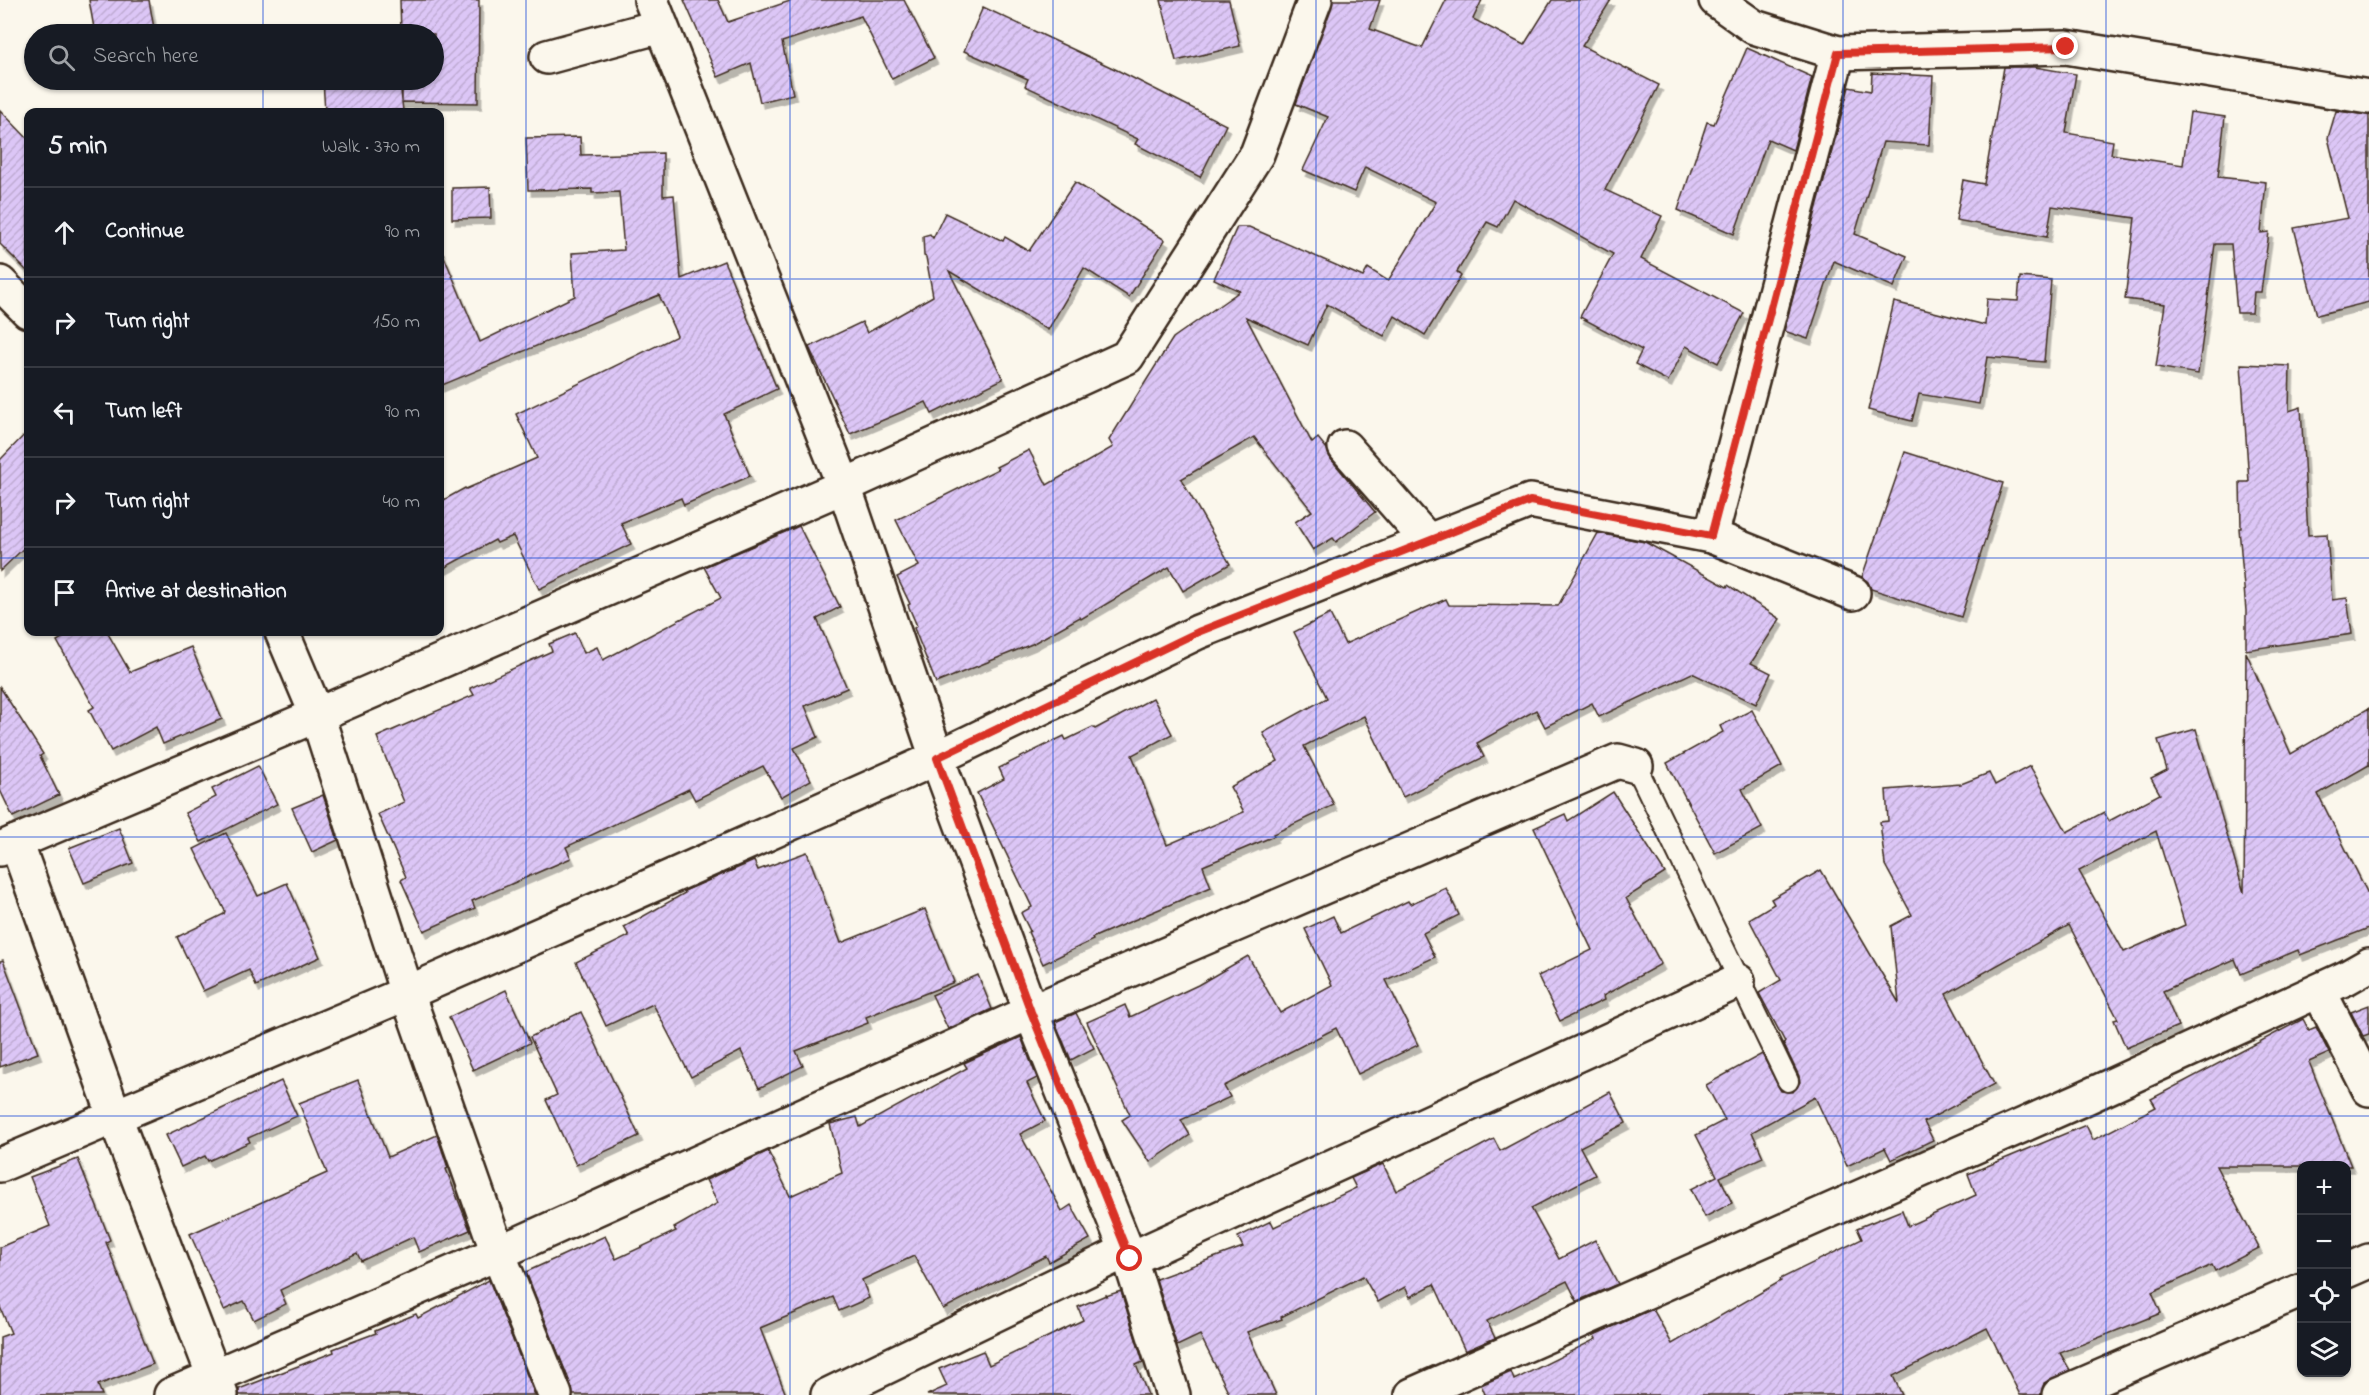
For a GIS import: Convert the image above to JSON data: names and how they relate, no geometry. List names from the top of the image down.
{
  "page": {
    "search": "Search here",
    "heading": ["5 min", "Walk · 370 m"],
    "list": [
      ["Continue", "90 m"],
      ["Turn right", "150 m"],
      ["Turn left", "90 m"],
      ["Turn right", "40 m"],
      "Arrive at destination"
    ],
    "map_buttons": ["+", "−"]
  }
}
